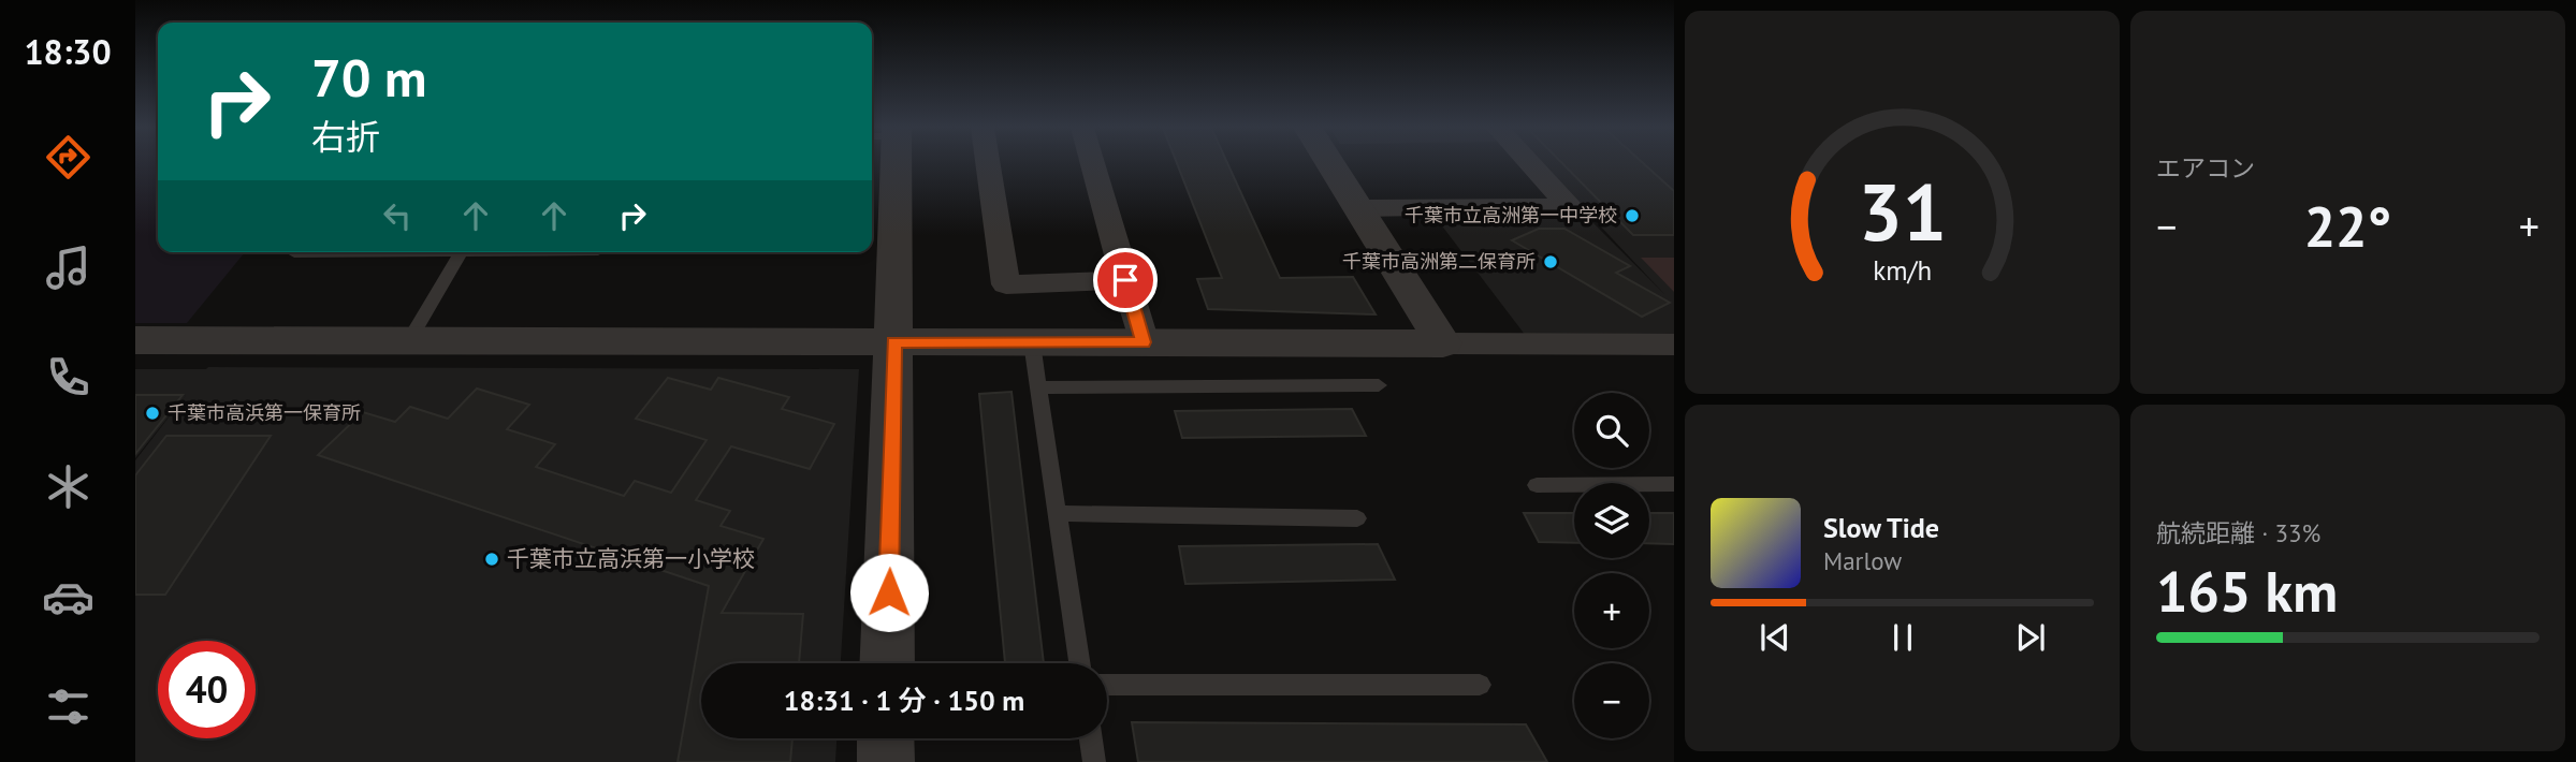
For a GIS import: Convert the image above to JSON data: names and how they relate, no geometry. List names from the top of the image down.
{
  "places": [
    "千葉市立高洲第一中学校",
    "千葉市高洲第二保育所",
    "千葉市高浜第一保育所",
    "千葉市立高浜第一小学校"
  ],
  "page": {
    "tabs": "18:30",
    "tile": [
      "エアコン",
      ["航続距離 · 33%", "165 km"]
    ],
    "turn": ["70 m", "右折"],
    "heat": ["−", "22°", "+"],
    "map_buttons": ["+", "−"],
    "song": ["Slow Tide", "Marlow"],
    "limit": "40",
    "trip": "18:31 · 1 分 · 150 m",
    "gauge": ["31", "km/h"]
  }
}
